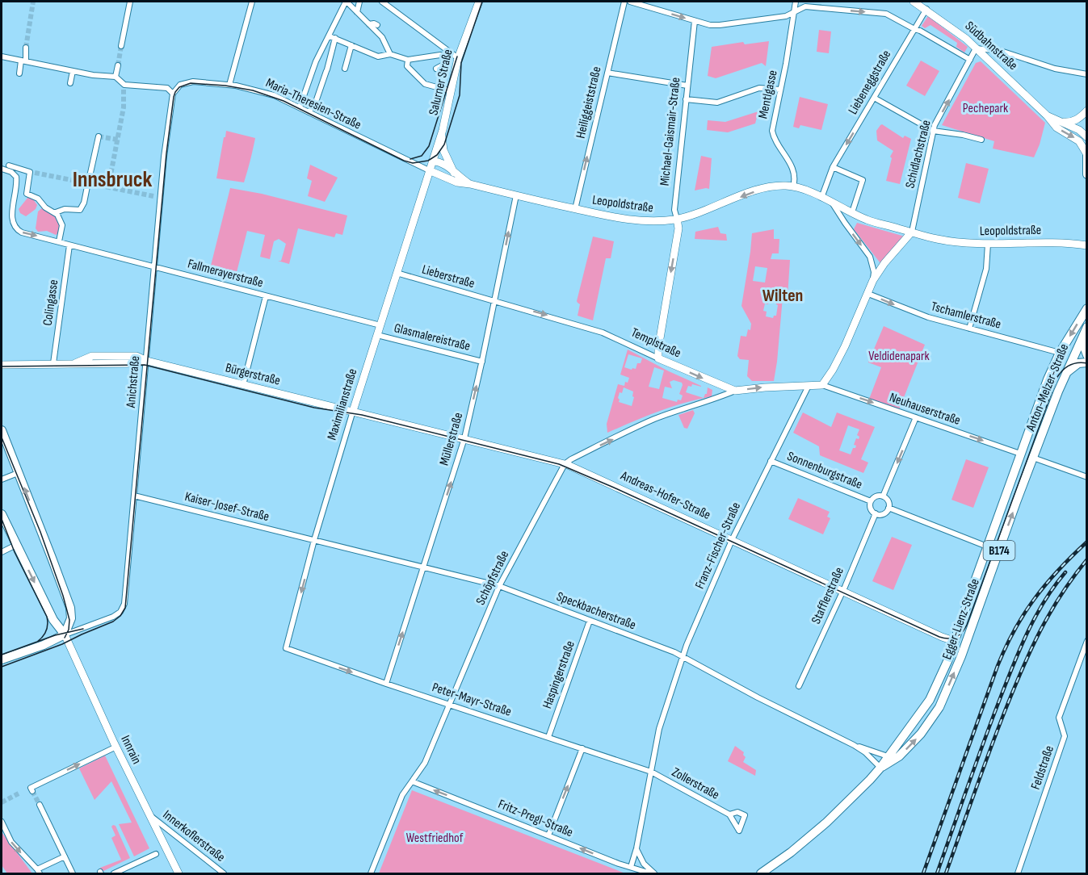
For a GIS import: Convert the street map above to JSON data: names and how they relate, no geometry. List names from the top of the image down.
{
  "streets": {
    "main road": [
      "Anton-Melzer-Straße",
      "B174",
      "Egger-Lienz-Straße",
      "Innrain"
    ],
    "street": [
      "Südbahnstraße",
      "Salurner Straße",
      "Liebeneggstraße",
      "Mentlgasse",
      "Heiliggeiststraße",
      "Maria-Theresien-Straße",
      "Michael-Gaismair-Straße",
      "Schidlachstraße",
      "Leopoldstraße",
      "Fallmerayerstraße",
      "Lieberstraße",
      "Colingasse",
      "Tschamlerstraße",
      "Glasmalereistraße",
      "Templstraße",
      "Bürgerstraße",
      "Anichstraße",
      "Maximilianstraße",
      "Neuhauserstraße",
      "Müllerstraße",
      "Sonnenburgstraße",
      "Andreas-Hofer-Straße",
      "Kaiser-Josef-Straße",
      "Franz-Fischer-Straße",
      "Schöpfstraße",
      "Stafflerstraße",
      "Speckbacherstraße",
      "Haspingerstraße",
      "Peter-Mayr-Straße",
      "Feldstraße",
      "Zollerstraße",
      "Fritz-Pregl-Straße",
      "Innerkoflerstraße"
    ]
  },
  "crossings": [
    ["Südbahnstraße", "Liebeneggstraße"],
    ["Südbahnstraße", "Schidlachstraße"],
    ["Salurner Straße", "Maria-Theresien-Straße"],
    ["Salurner Straße", "Leopoldstraße"],
    ["Salurner Straße", "Maximilianstraße"],
    ["Liebeneggstraße", "Leopoldstraße"],
    ["Mentlgasse", "Leopoldstraße"],
    ["Heiliggeiststraße", "Leopoldstraße"],
    ["Maria-Theresien-Straße", "Leopoldstraße"],
    ["Maria-Theresien-Straße", "Anichstraße"],
    ["Maria-Theresien-Straße", "Maximilianstraße"],
    ["Michael-Gaismair-Straße", "Leopoldstraße"],
    ["Michael-Gaismair-Straße", "Templstraße"],
    ["Schidlachstraße", "Leopoldstraße"],
    ["Leopoldstraße", "Maximilianstraße"],
    ["Leopoldstraße", "Müllerstraße"],
    ["Fallmerayerstraße", "Colingasse"],
    ["Fallmerayerstraße", "Anichstraße"],
    ["Fallmerayerstraße", "Maximilianstraße"],
    ["Lieberstraße", "Templstraße"],
    ["Lieberstraße", "Maximilianstraße"],
    ["Lieberstraße", "Müllerstraße"],
    ["Colingasse", "Bürgerstraße"],
    ["Tschamlerstraße", "Anton-Melzer-Straße"],
    ["Glasmalereistraße", "Maximilianstraße"],
    ["Glasmalereistraße", "Müllerstraße"],
    ["Templstraße", "Müllerstraße"],
    ["Templstraße", "Franz-Fischer-Straße"],
    ["Bürgerstraße", "Anichstraße"],
    ["Bürgerstraße", "Maximilianstraße"],
    ["Bürgerstraße", "Andreas-Hofer-Straße"],
    ["Anichstraße", "Kaiser-Josef-Straße"],
    ["Anichstraße", "Innrain"],
    ["Anton-Melzer-Straße", "Neuhauserstraße"],
    ["Anton-Melzer-Straße", "Egger-Lienz-Straße"],
    ["Maximilianstraße", "Andreas-Hofer-Straße"],
    ["Maximilianstraße", "Kaiser-Josef-Straße"],
    ["Maximilianstraße", "Speckbacherstraße"],
    ["Maximilianstraße", "Peter-Mayr-Straße"],
    ["Neuhauserstraße", "Egger-Lienz-Straße"],
    ["Müllerstraße", "Andreas-Hofer-Straße"],
    ["Müllerstraße", "Speckbacherstraße"],
    ["Müllerstraße", "Peter-Mayr-Straße"],
    ["Sonnenburgstraße", "Franz-Fischer-Straße"],
    ["Sonnenburgstraße", "Stafflerstraße"],
    ["Andreas-Hofer-Straße", "Franz-Fischer-Straße"],
    ["Andreas-Hofer-Straße", "Schöpfstraße"],
    ["Andreas-Hofer-Straße", "Stafflerstraße"],
    ["Andreas-Hofer-Straße", "Egger-Lienz-Straße"],
    ["Kaiser-Josef-Straße", "Speckbacherstraße"],
    ["Franz-Fischer-Straße", "Speckbacherstraße"],
    ["Franz-Fischer-Straße", "Peter-Mayr-Straße"],
    ["Franz-Fischer-Straße", "Zollerstraße"],
    ["Franz-Fischer-Straße", "Fritz-Pregl-Straße"],
    ["Schöpfstraße", "Speckbacherstraße"],
    ["Schöpfstraße", "Peter-Mayr-Straße"],
    ["Schöpfstraße", "Fritz-Pregl-Straße"],
    ["Speckbacherstraße", "Egger-Lienz-Straße"],
    ["Speckbacherstraße", "Haspingerstraße"],
    ["Haspingerstraße", "Peter-Mayr-Straße"],
    ["Peter-Mayr-Straße", "Zollerstraße"],
    ["Innrain", "Innerkoflerstraße"]
  ],
  "one_way": [
    "Liebeneggstraße",
    "Heiliggeiststraße",
    "Michael-Gaismair-Straße",
    "Schidlachstraße",
    "Tschamlerstraße",
    "Templstraße",
    "Neuhauserstraße",
    "Müllerstraße",
    "Fritz-Pregl-Straße"
  ],
  "districts": ["Innsbruck", "Wilten"],
  "parks": ["Pechepark", "Veldidenapark", "Westfriedhof"]
}
